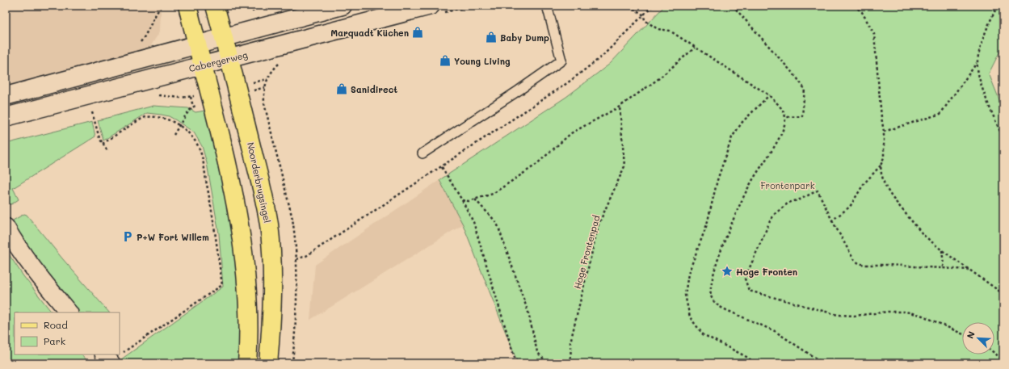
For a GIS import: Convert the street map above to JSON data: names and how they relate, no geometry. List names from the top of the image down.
{
  "streets": {
    "main road": ["Noorderbrugsingel"],
    "street": ["Cabergerweg"],
    "path": ["Hoge Frontenpad"]
  },
  "crossings": [
    ["Cabergerweg", "Noorderbrugsingel"]
  ],
  "parks": ["Frontenpark"],
  "places": {
    "shop": [
      "Marquadt Küchen",
      "Baby Dump",
      "Young Living",
      "Sanidirect"
    ],
    "parking": ["P+W Fort Willem"],
    "place": ["Hoge Fronten"]
  },
  "legend": ["Road", "Park"],
  "north": "top left"
}
